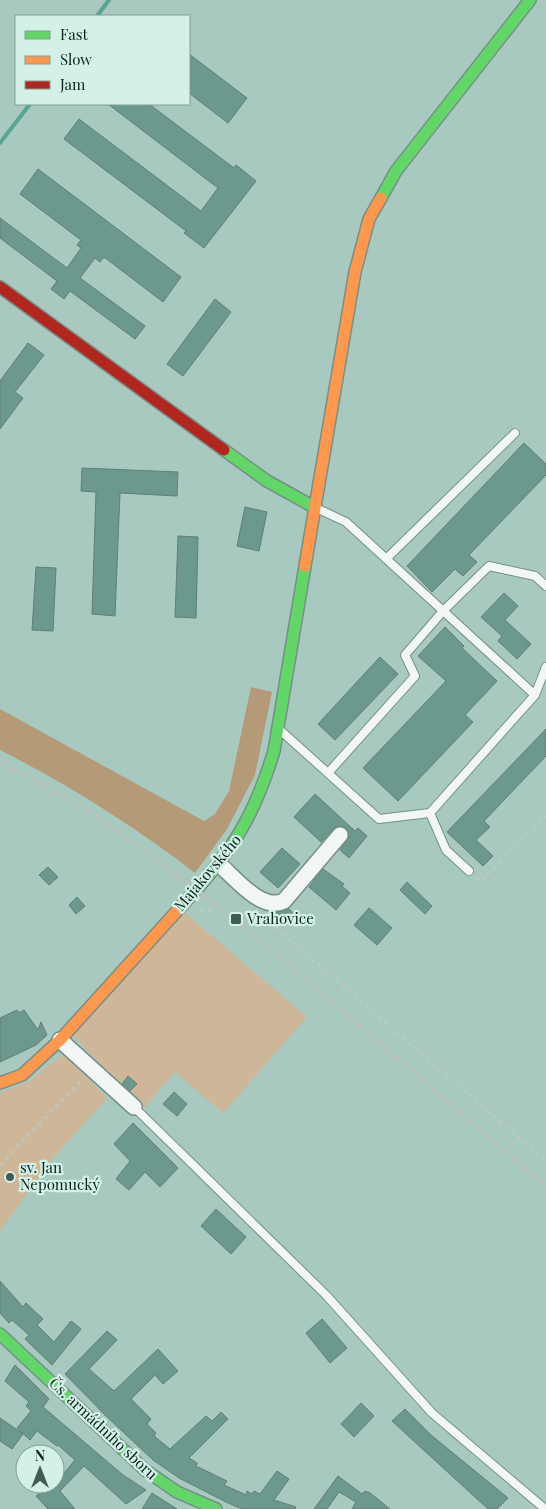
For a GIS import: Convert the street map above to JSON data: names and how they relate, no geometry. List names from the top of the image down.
{
  "streets": {
    "street": ["Majakovského", "Čs. armádního sboru"]
  },
  "places": {
    "transit": ["Vrahovice"],
    "other": ["sv. Jan Nepomucký"]
  },
  "legend": ["Fast", "Slow", "Jam"],
  "north": "top"
}
